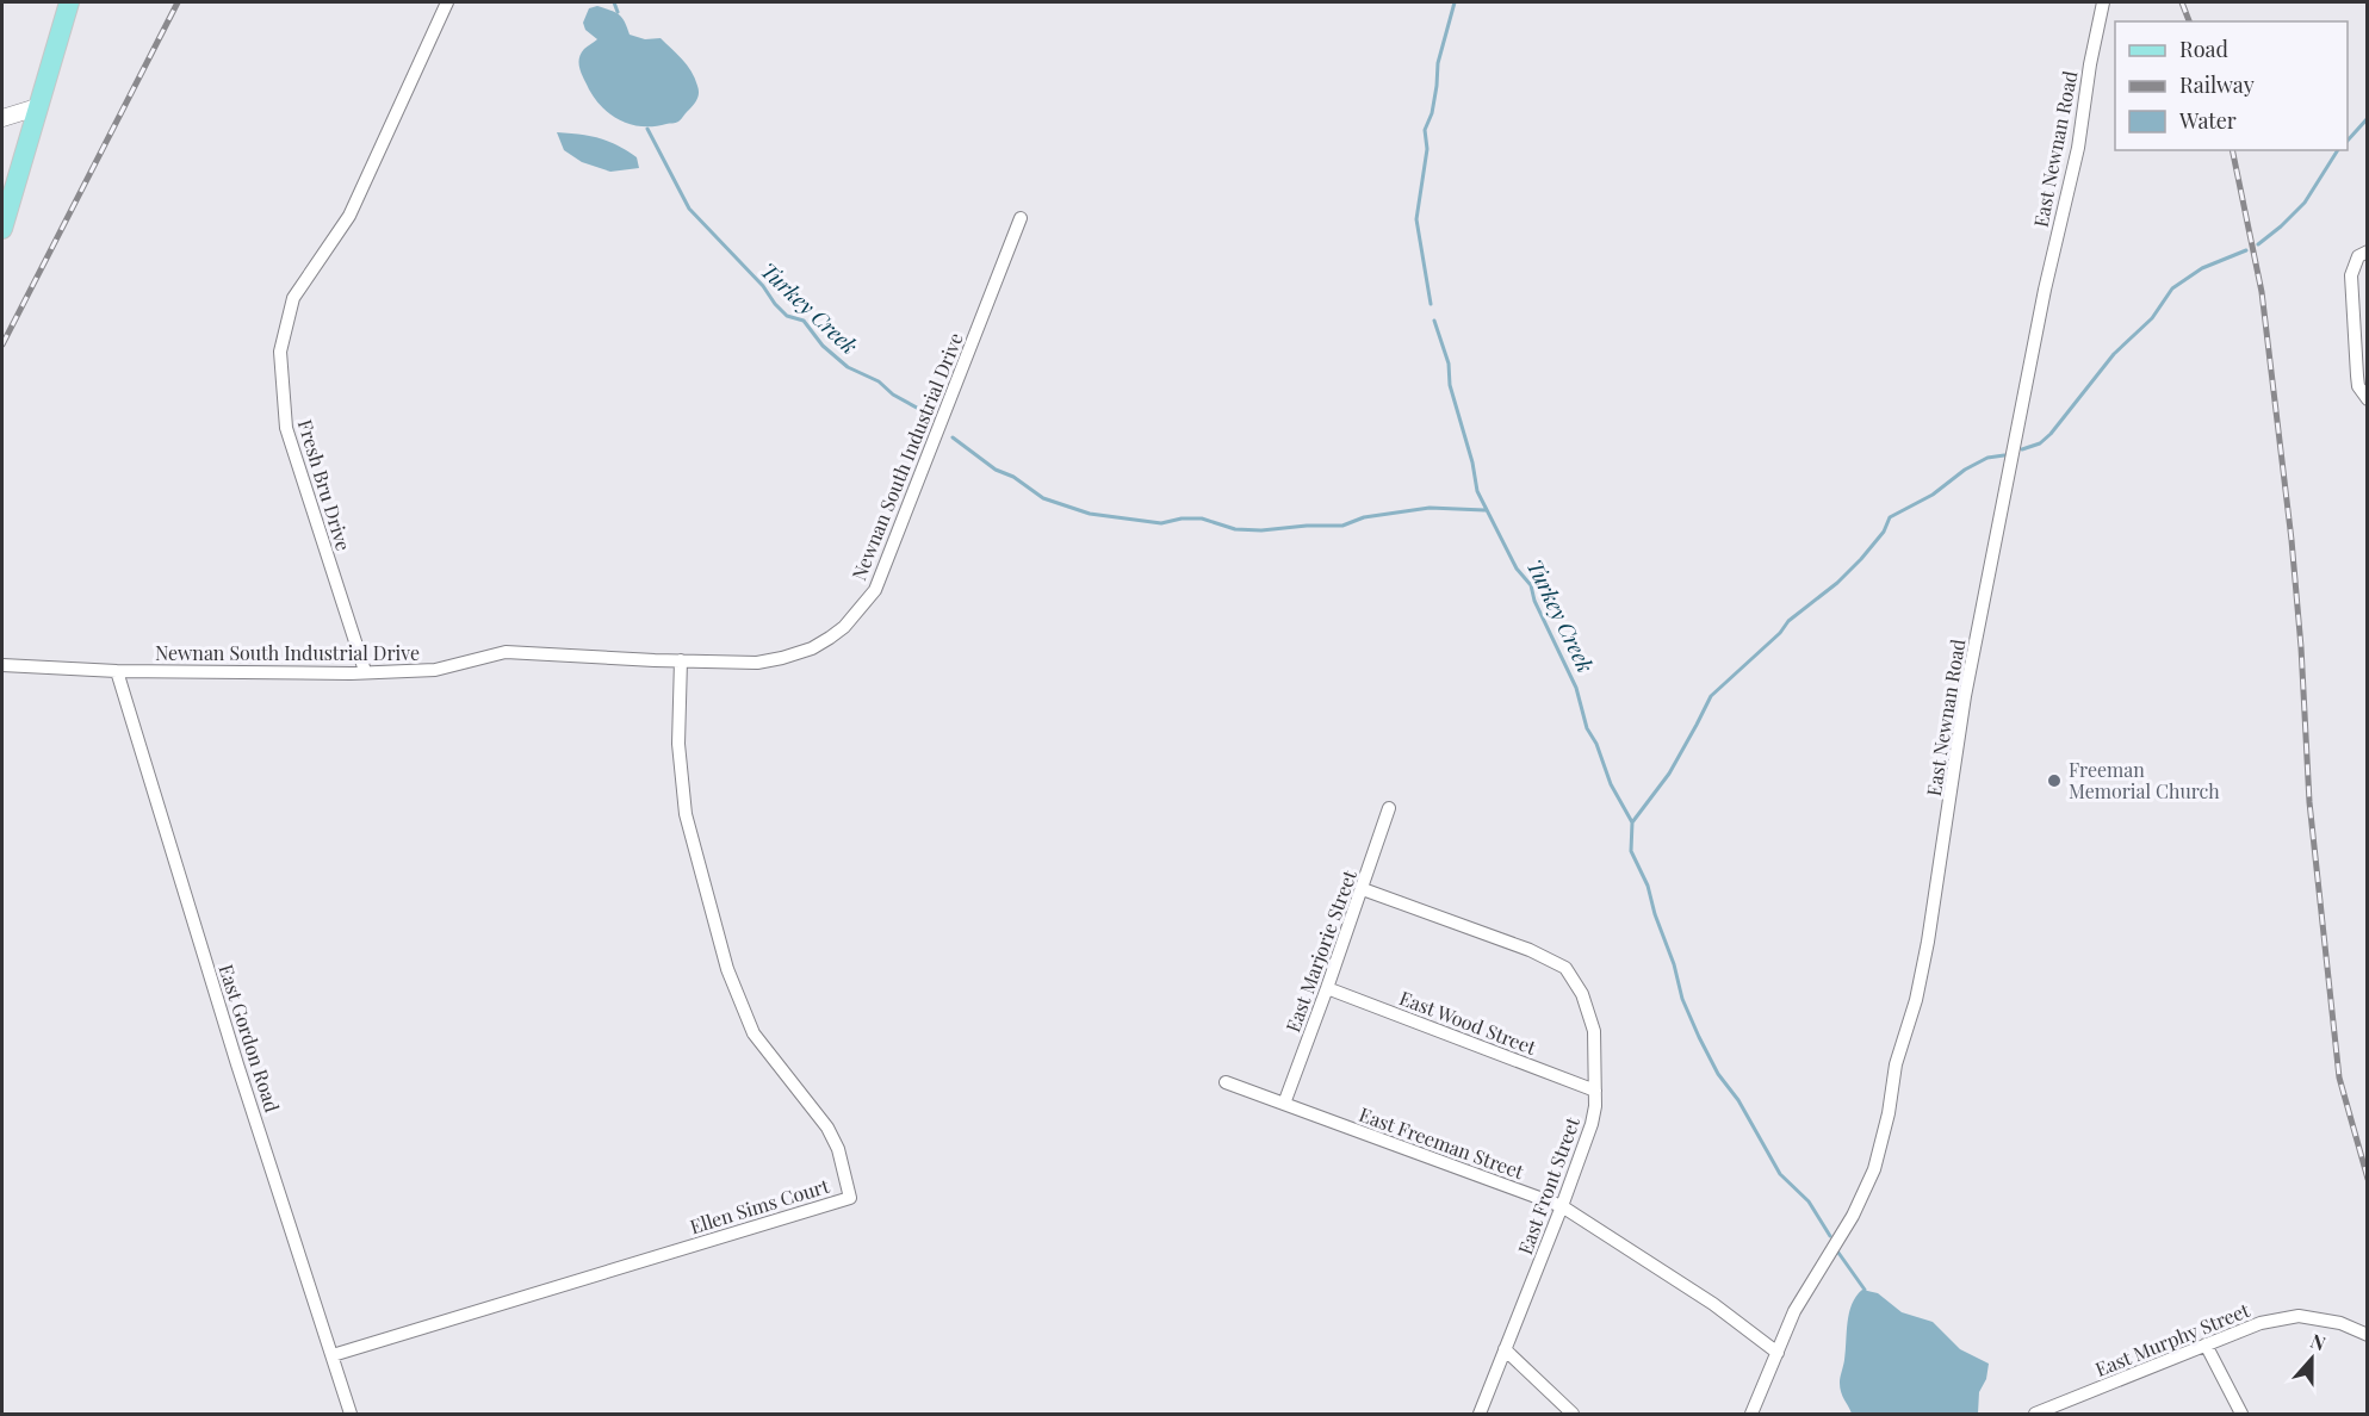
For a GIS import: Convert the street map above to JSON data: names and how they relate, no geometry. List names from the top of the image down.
{
  "streets": {
    "street": [
      "East Newnan Road",
      "Newnan South Industrial Drive",
      "Fresh Bru Drive",
      "East Marjorie Street",
      "East Wood Street",
      "East Gordon Road",
      "East Freeman Street",
      "East Front Street",
      "Ellen Sims Court",
      "East Murphy Street"
    ]
  },
  "crossings": [
    ["East Newnan Road", "East Freeman Street"],
    ["Newnan South Industrial Drive", "Fresh Bru Drive"],
    ["Newnan South Industrial Drive", "East Gordon Road"],
    ["Newnan South Industrial Drive", "Ellen Sims Court"],
    ["East Marjorie Street", "East Wood Street"],
    ["East Marjorie Street", "East Freeman Street"],
    ["East Marjorie Street", "East Front Street"],
    ["East Wood Street", "East Front Street"],
    ["East Gordon Road", "Ellen Sims Court"],
    ["East Freeman Street", "East Front Street"]
  ],
  "water": ["Turkey Creek"],
  "places": ["Freeman Memorial Church"],
  "legend": ["Road", "Railway", "Water"],
  "north": "top"
}
